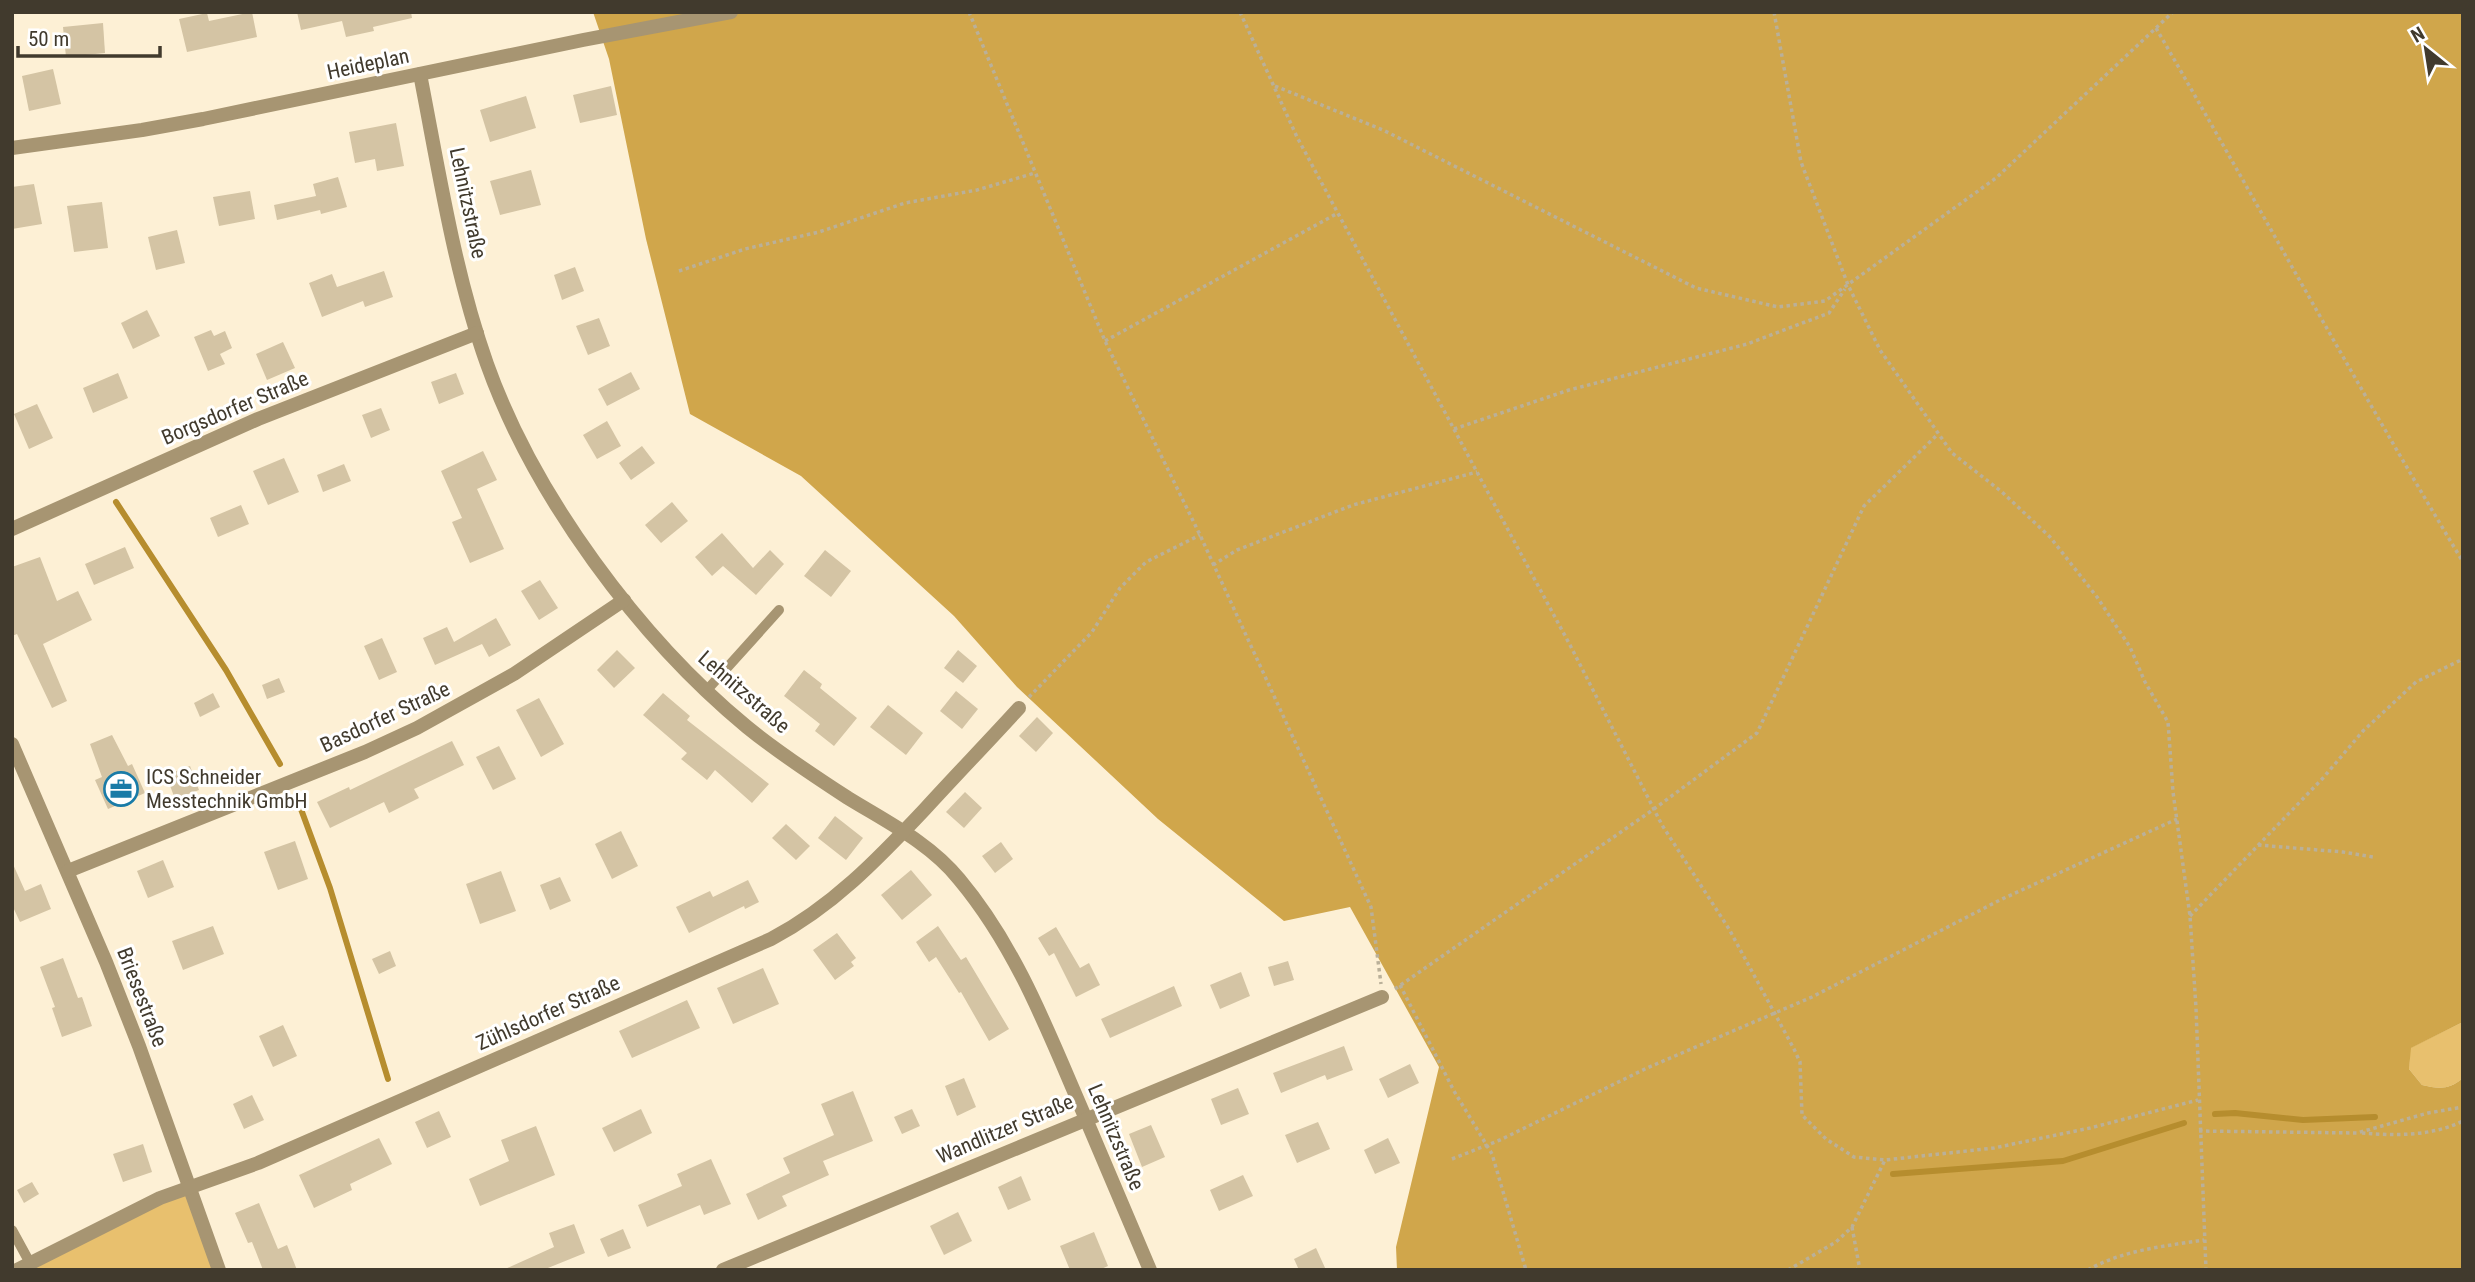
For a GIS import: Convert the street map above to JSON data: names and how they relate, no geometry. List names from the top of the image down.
{
  "streets": {
    "street": [
      "Heideplan",
      "Lehnitzstraße",
      "Borgsdorfer Straße",
      "Basdorfer Straße",
      "Briesestraße",
      "Zühlsdorfer Straße",
      "Wandlitzer Straße"
    ]
  },
  "crossings": [
    ["Heideplan", "Lehnitzstraße"],
    ["Lehnitzstraße", "Borgsdorfer Straße"],
    ["Lehnitzstraße", "Basdorfer Straße"],
    ["Lehnitzstraße", "Zühlsdorfer Straße"],
    ["Lehnitzstraße", "Wandlitzer Straße"],
    ["Basdorfer Straße", "Briesestraße"],
    ["Briesestraße", "Zühlsdorfer Straße"]
  ],
  "places": {
    "office": ["ICS Schneider Messtechnik GmbH"]
  },
  "scale_bar": "50 m",
  "north": "top left"
}
